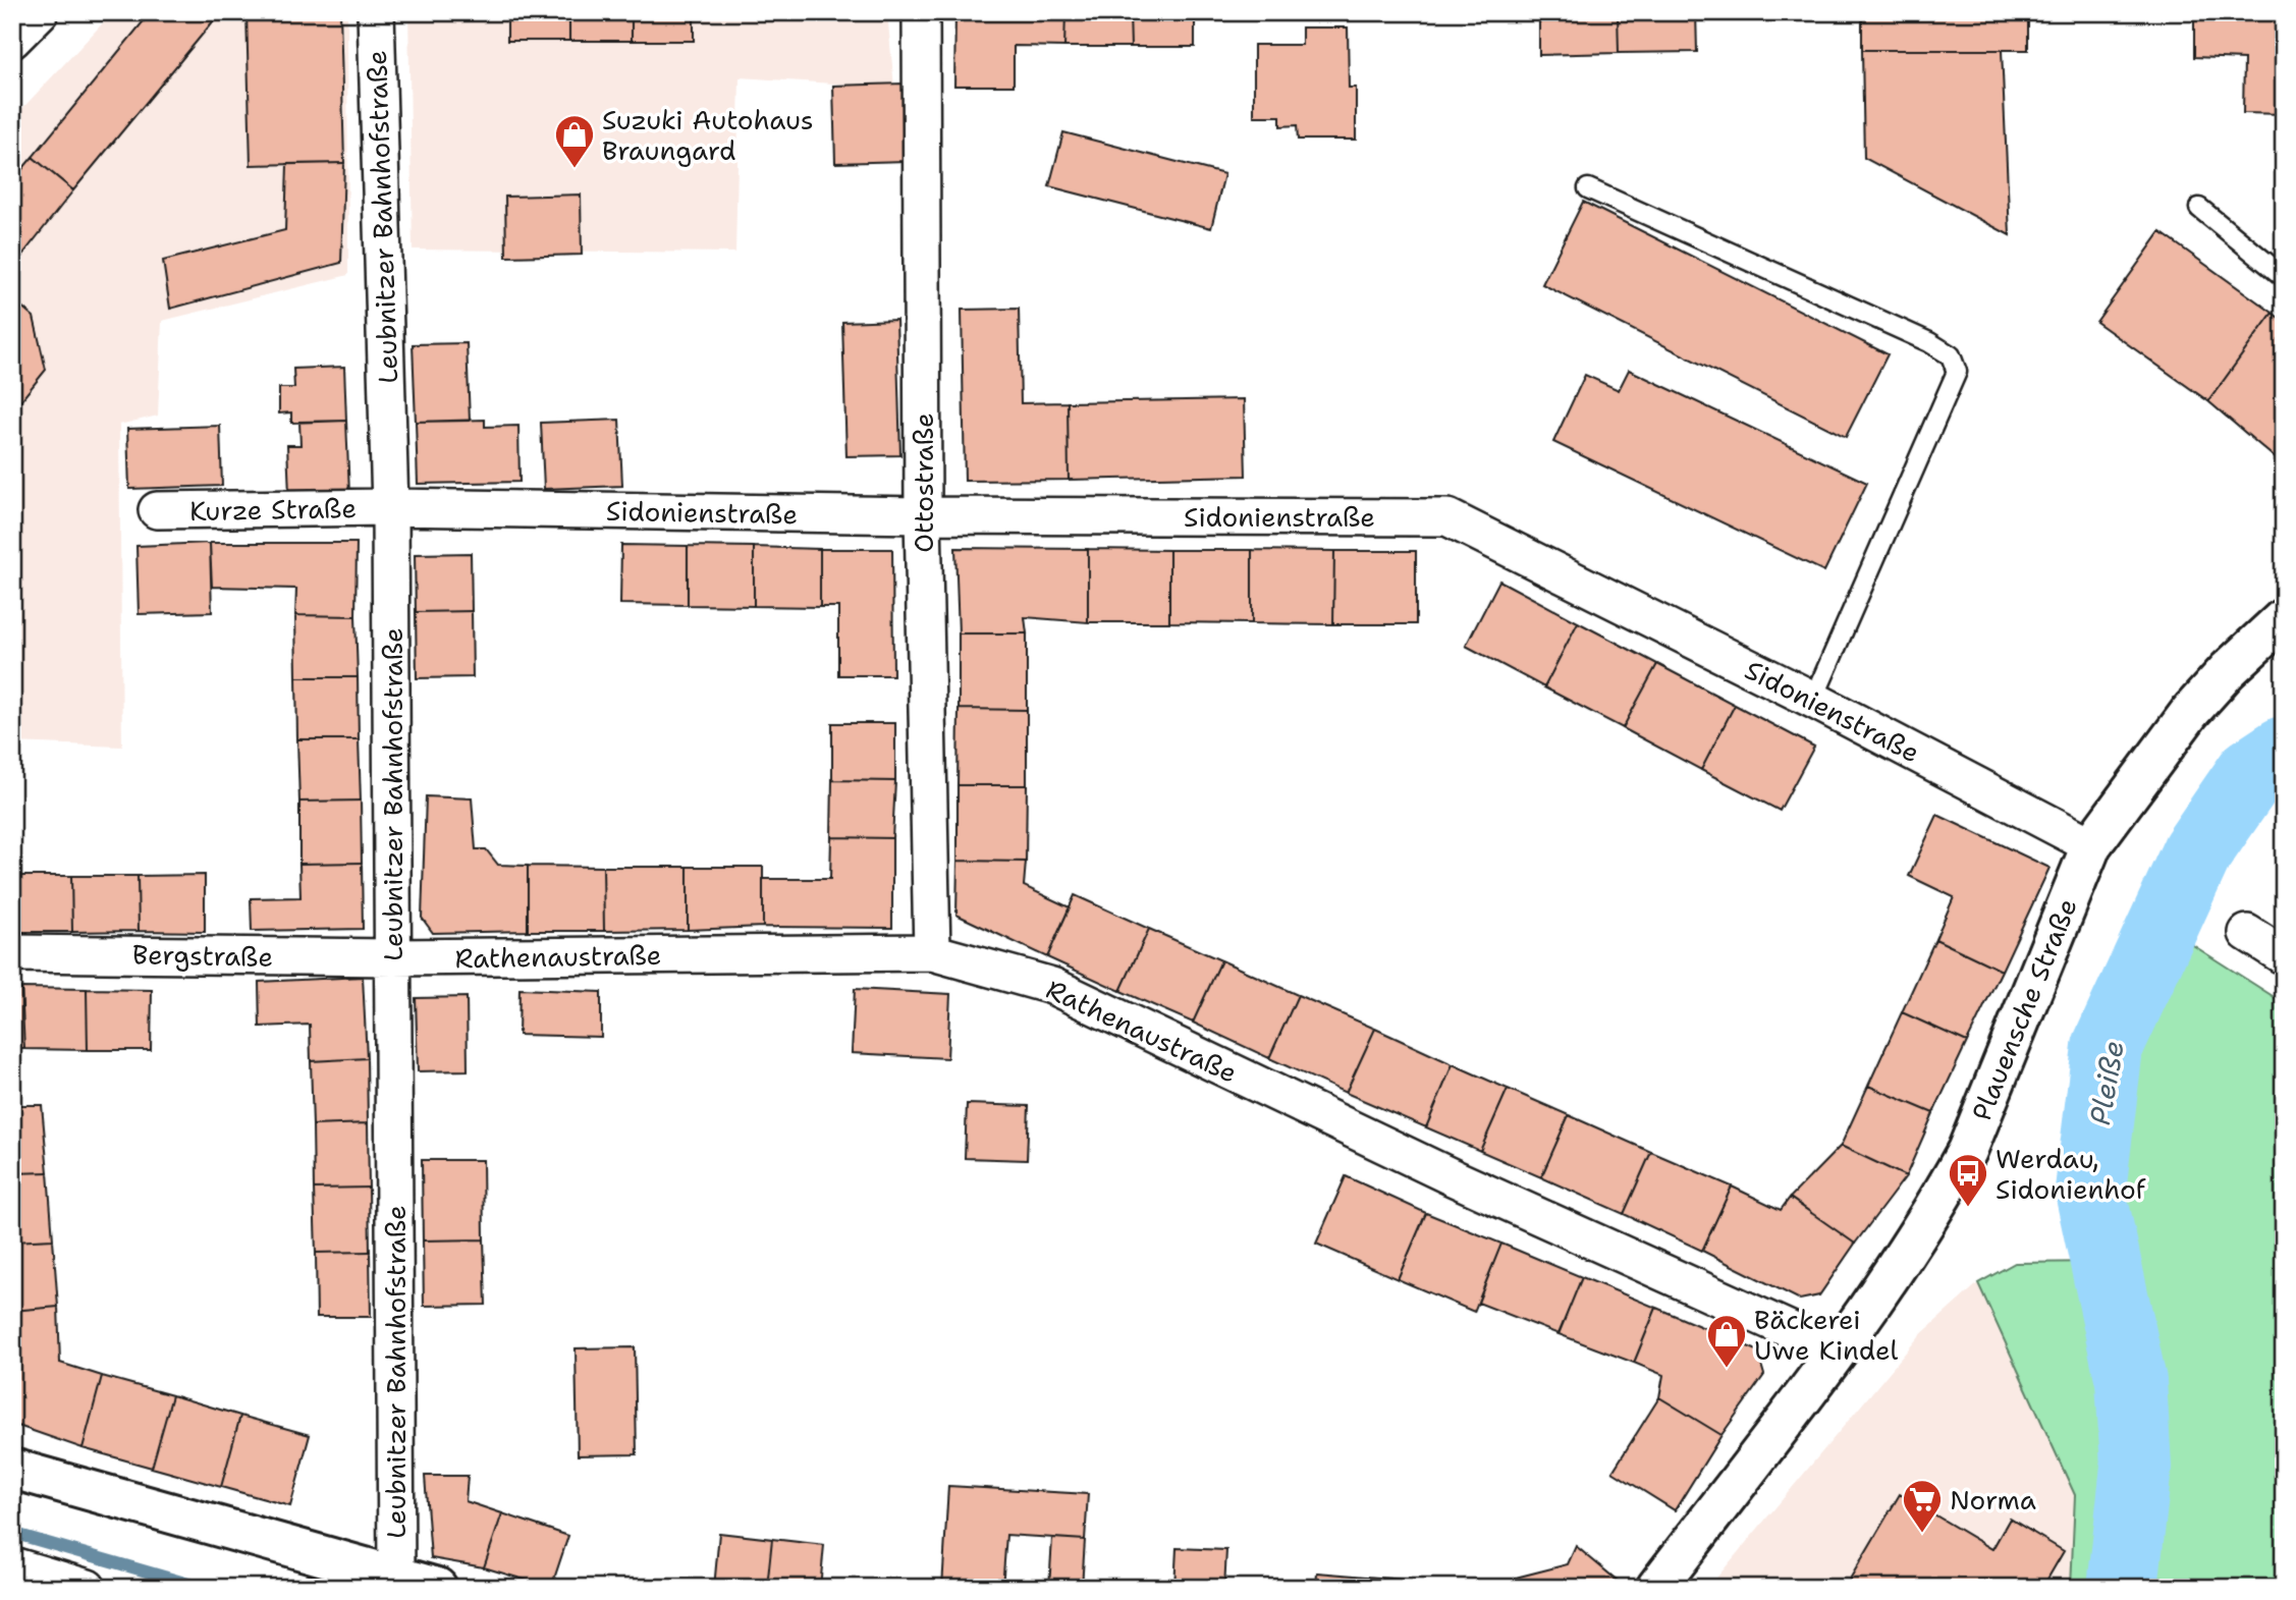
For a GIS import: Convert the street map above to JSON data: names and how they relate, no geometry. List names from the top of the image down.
{
  "streets": {
    "street": [
      "Leubnitzer Bahnhofstraße",
      "Ottostraße",
      "Kurze Straße",
      "Sidonienstraße",
      "Bergstraße",
      "Rathenaustraße",
      "Plauensche Straße"
    ]
  },
  "crossings": [
    ["Leubnitzer Bahnhofstraße", "Kurze Straße"],
    ["Leubnitzer Bahnhofstraße", "Sidonienstraße"],
    ["Leubnitzer Bahnhofstraße", "Bergstraße"],
    ["Leubnitzer Bahnhofstraße", "Rathenaustraße"],
    ["Ottostraße", "Sidonienstraße"],
    ["Ottostraße", "Rathenaustraße"],
    ["Kurze Straße", "Sidonienstraße"],
    ["Sidonienstraße", "Plauensche Straße"],
    ["Bergstraße", "Rathenaustraße"],
    ["Rathenaustraße", "Plauensche Straße"]
  ],
  "water": ["Pleiße"],
  "places": {
    "shop": ["Suzuki Autohaus Braungard", "Bäckerei Uwe Kindel"],
    "bus stop": ["Werdau, Sidonienhof"],
    "supermarket": ["Norma"]
  }
}
